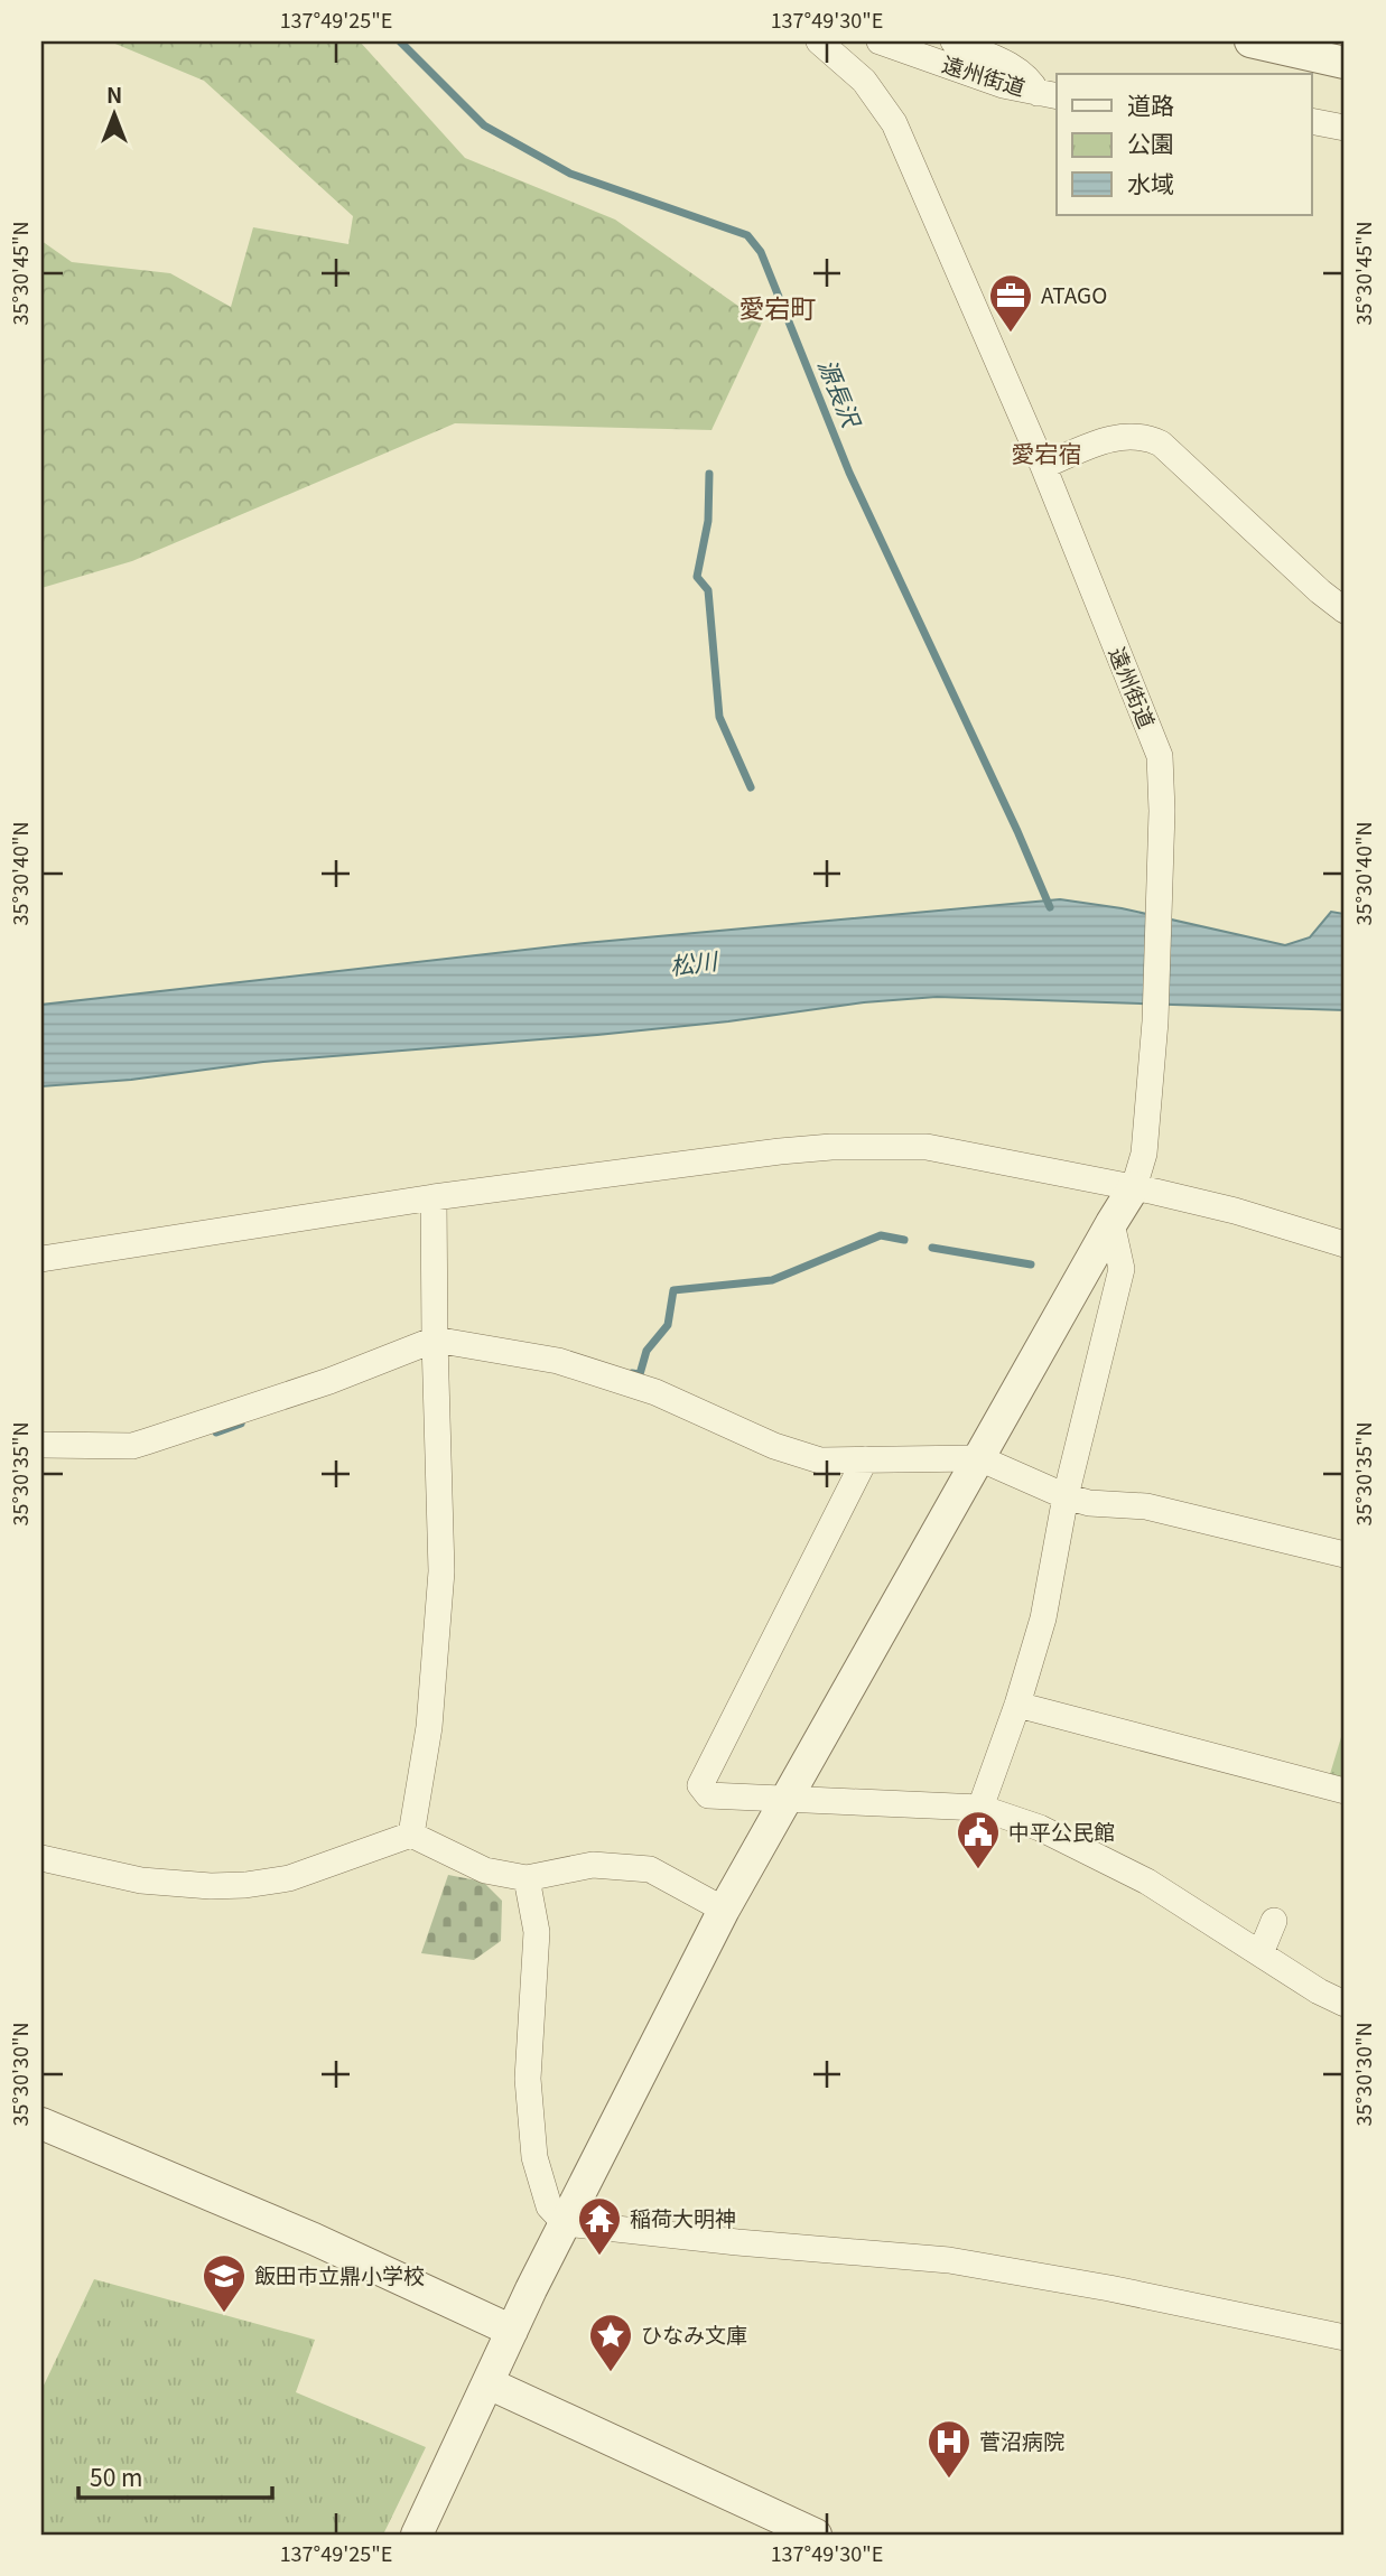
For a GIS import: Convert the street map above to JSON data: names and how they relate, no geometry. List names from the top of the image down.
{
  "streets": {
    "street": ["遠州街道"]
  },
  "districts": ["愛宕町", "愛宕宿"],
  "water": ["源長沢", "松川"],
  "places": {
    "office": ["ATAGO"],
    "public building": ["中平公民館"],
    "temple": ["稲荷大明神"],
    "school or university": ["飯田市立鼎小学校"],
    "place": ["ひなみ文庫"],
    "hospital": ["菅沼病院"]
  },
  "legend": ["道路", "公園", "水域"],
  "scale_bar": "50 m",
  "north": "top",
  "coordinates": [
    "137°49'25\"E",
    "137°49'30\"E",
    "35°30'45\"N",
    "35°30'40\"N",
    "35°30'35\"N",
    "35°30'30\"N"
  ]
}
